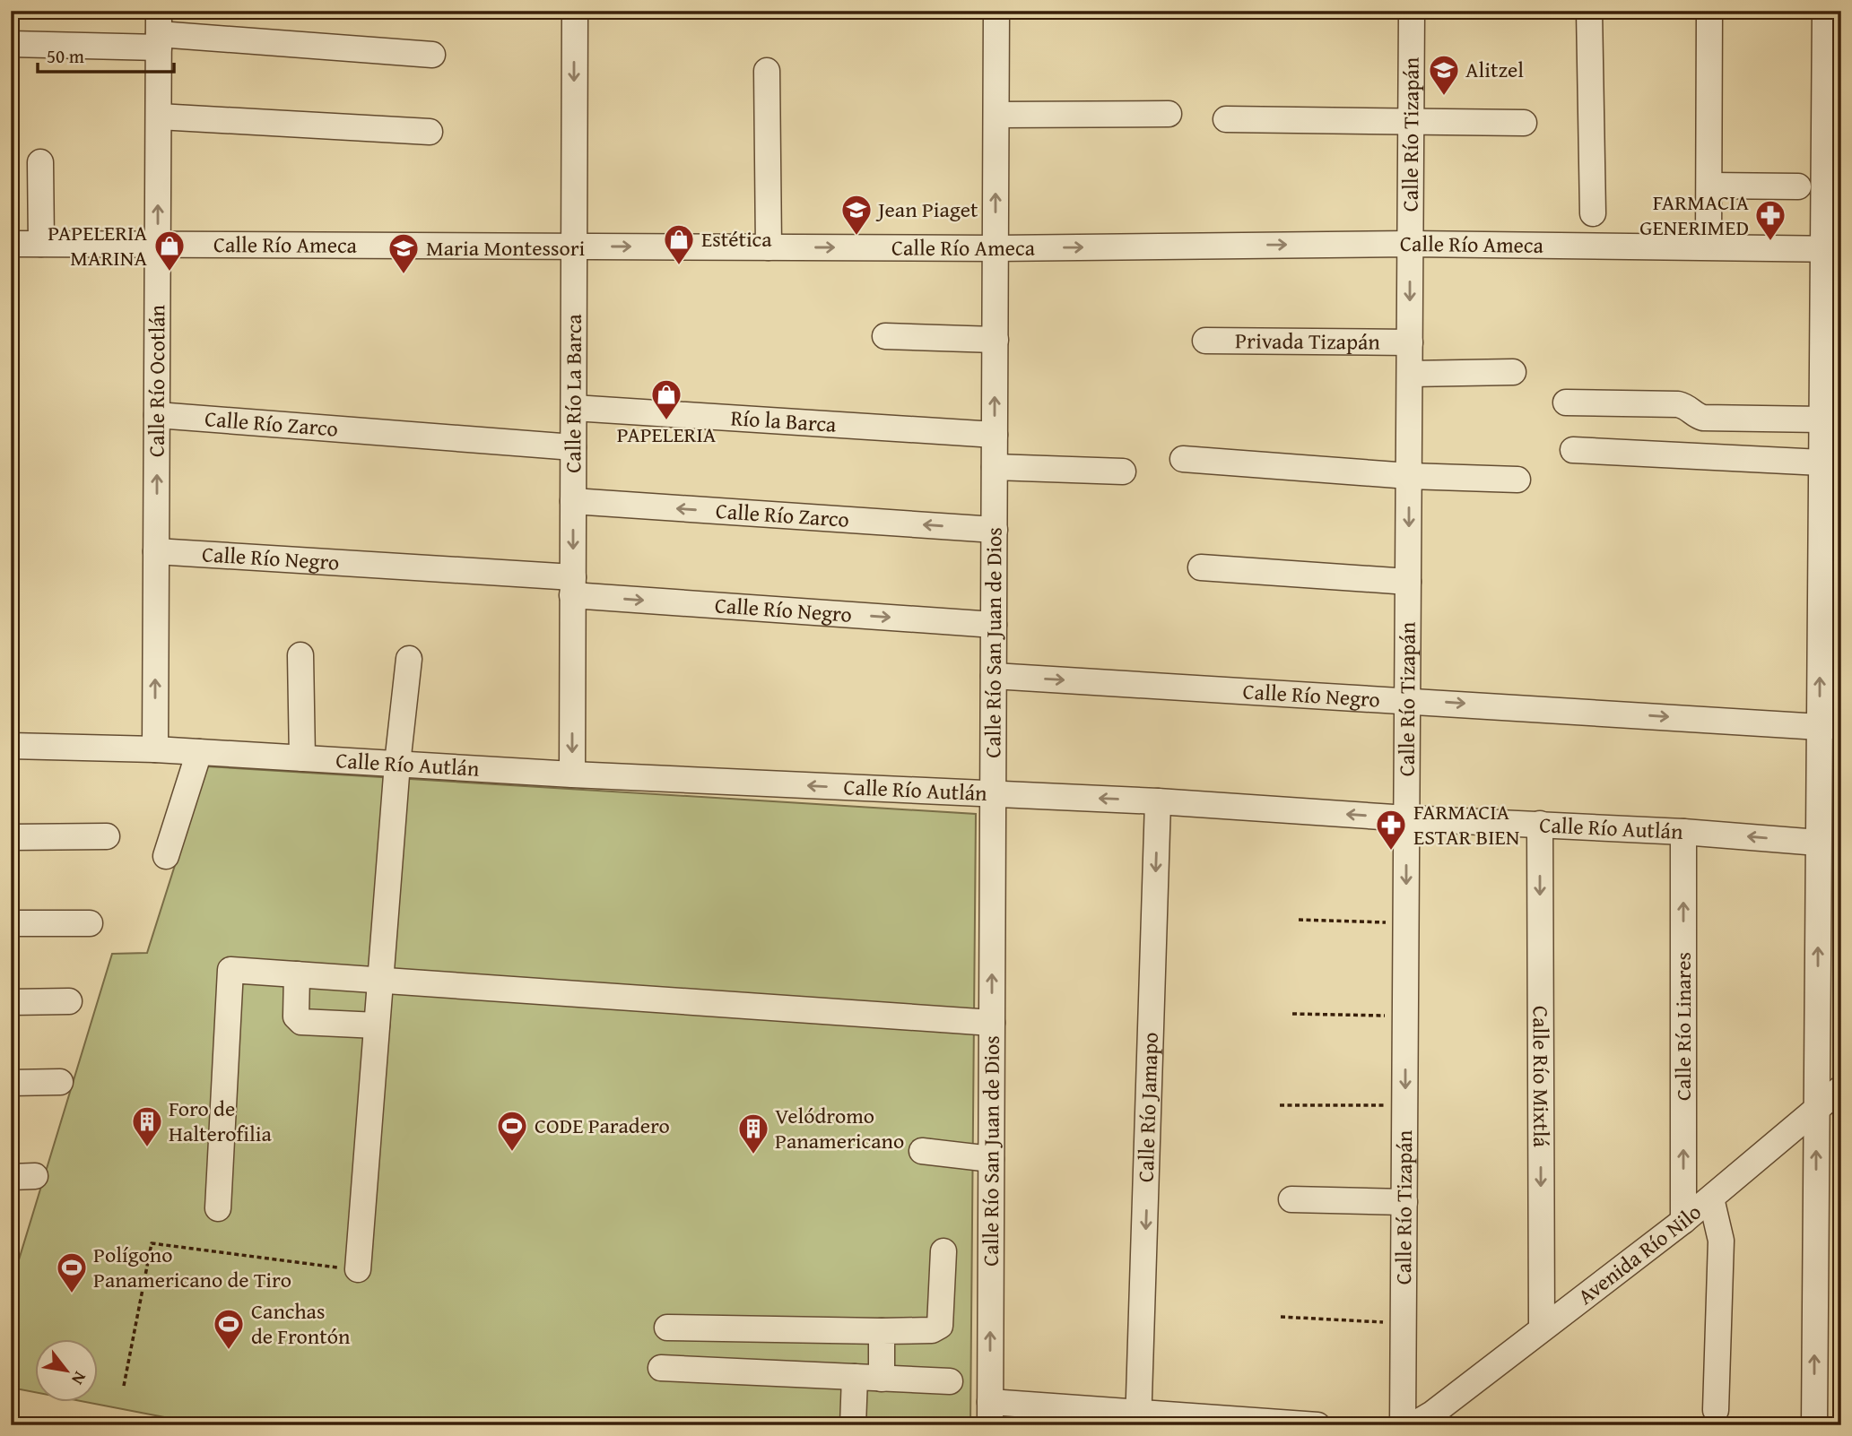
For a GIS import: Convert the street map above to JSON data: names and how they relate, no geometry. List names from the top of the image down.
{
  "streets": {
    "street": [
      "Calle Río Tizapán",
      "Calle Río Ameca",
      "Privada Tizapán",
      "Calle Río Ocotlán",
      "Calle Río La Barca",
      "Río la Barca",
      "Calle Río Zarco",
      "Calle Río Negro",
      "Calle Río San Juan de Dios",
      "Calle Río Autlán",
      "Calle Río Linares",
      "Calle Río Mixtlá",
      "Calle Río Jamapo",
      "Avenida Río Nilo"
    ]
  },
  "crossings": [
    ["Calle Río Tizapán", "Calle Río Ameca"],
    ["Calle Río Tizapán", "Privada Tizapán"],
    ["Calle Río Tizapán", "Calle Río Negro"],
    ["Calle Río Tizapán", "Calle Río Autlán"],
    ["Calle Río Ameca", "Calle Río Ocotlán"],
    ["Calle Río Ameca", "Calle Río La Barca"],
    ["Calle Río Ameca", "Calle Río San Juan de Dios"],
    ["Calle Río Ocotlán", "Calle Río Zarco"],
    ["Calle Río Ocotlán", "Calle Río Negro"],
    ["Calle Río Ocotlán", "Calle Río Autlán"],
    ["Calle Río La Barca", "Río la Barca"],
    ["Calle Río La Barca", "Calle Río Zarco"],
    ["Calle Río La Barca", "Calle Río Negro"],
    ["Calle Río La Barca", "Calle Río Autlán"],
    ["Río la Barca", "Calle Río San Juan de Dios"],
    ["Calle Río Zarco", "Calle Río San Juan de Dios"],
    ["Calle Río Negro", "Calle Río San Juan de Dios"],
    ["Calle Río San Juan de Dios", "Calle Río Autlán"],
    ["Calle Río Autlán", "Calle Río Linares"],
    ["Calle Río Autlán", "Calle Río Mixtlá"],
    ["Calle Río Autlán", "Calle Río Jamapo"],
    ["Calle Río Linares", "Avenida Río Nilo"],
    ["Calle Río Mixtlá", "Avenida Río Nilo"]
  ],
  "one_way": [
    "Calle Río Zarco",
    "Calle Río San Juan de Dios",
    "Calle Río Mixtlá",
    "Calle Río Jamapo"
  ],
  "places": {
    "school or university": ["Alitzel", "Jean Piaget", "Maria Montessori"],
    "pharmacy": ["FARMACIA GENERIMED", "FARMACIA ESTAR BIEN"],
    "shop": ["Estética", "PAPELERIA MARINA", "PAPELERIA"],
    "building": ["Foro de Halterofilia", "Velódromo Panamericano"],
    "sports": ["CODE Paradero", "Polígono Panamericano de Tiro", "Canchas de Frontón"]
  },
  "scale_bar": "50 m",
  "north": "bottom right"
}
